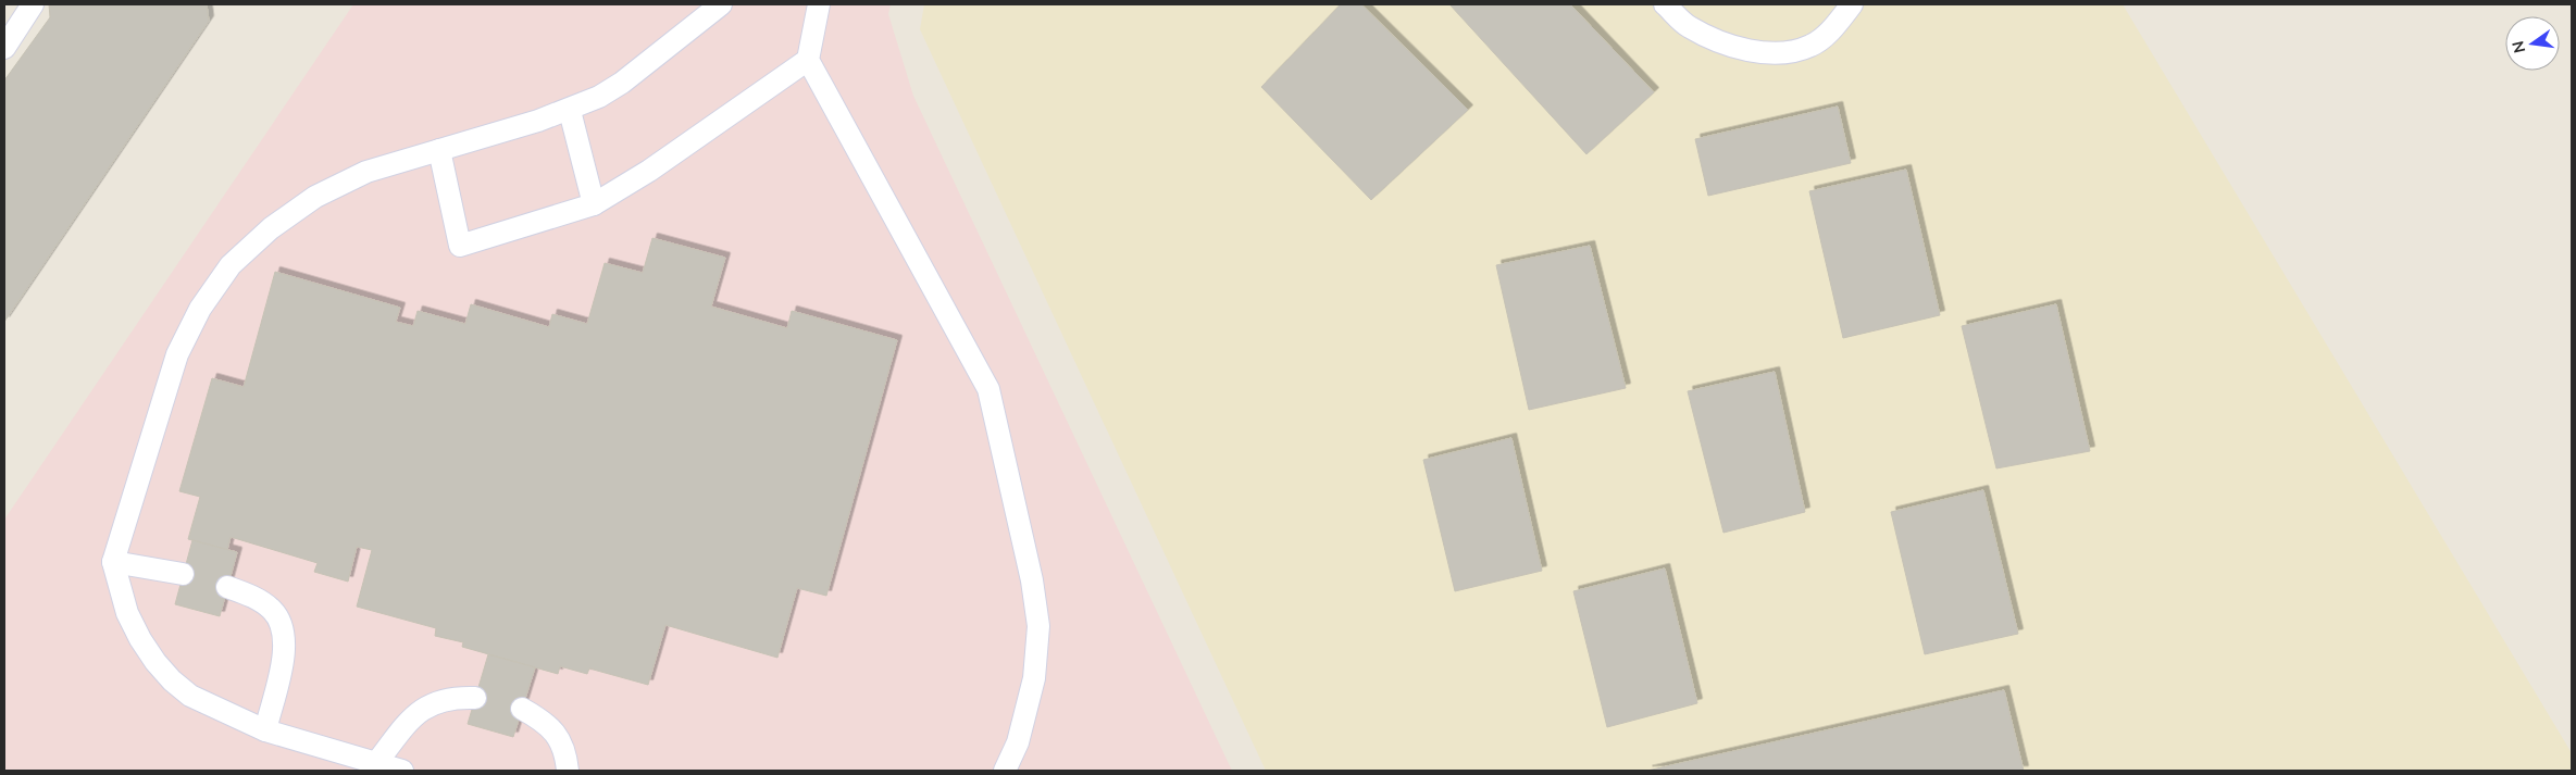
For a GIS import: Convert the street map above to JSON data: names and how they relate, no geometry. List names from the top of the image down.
{
  "north": "left"
}
